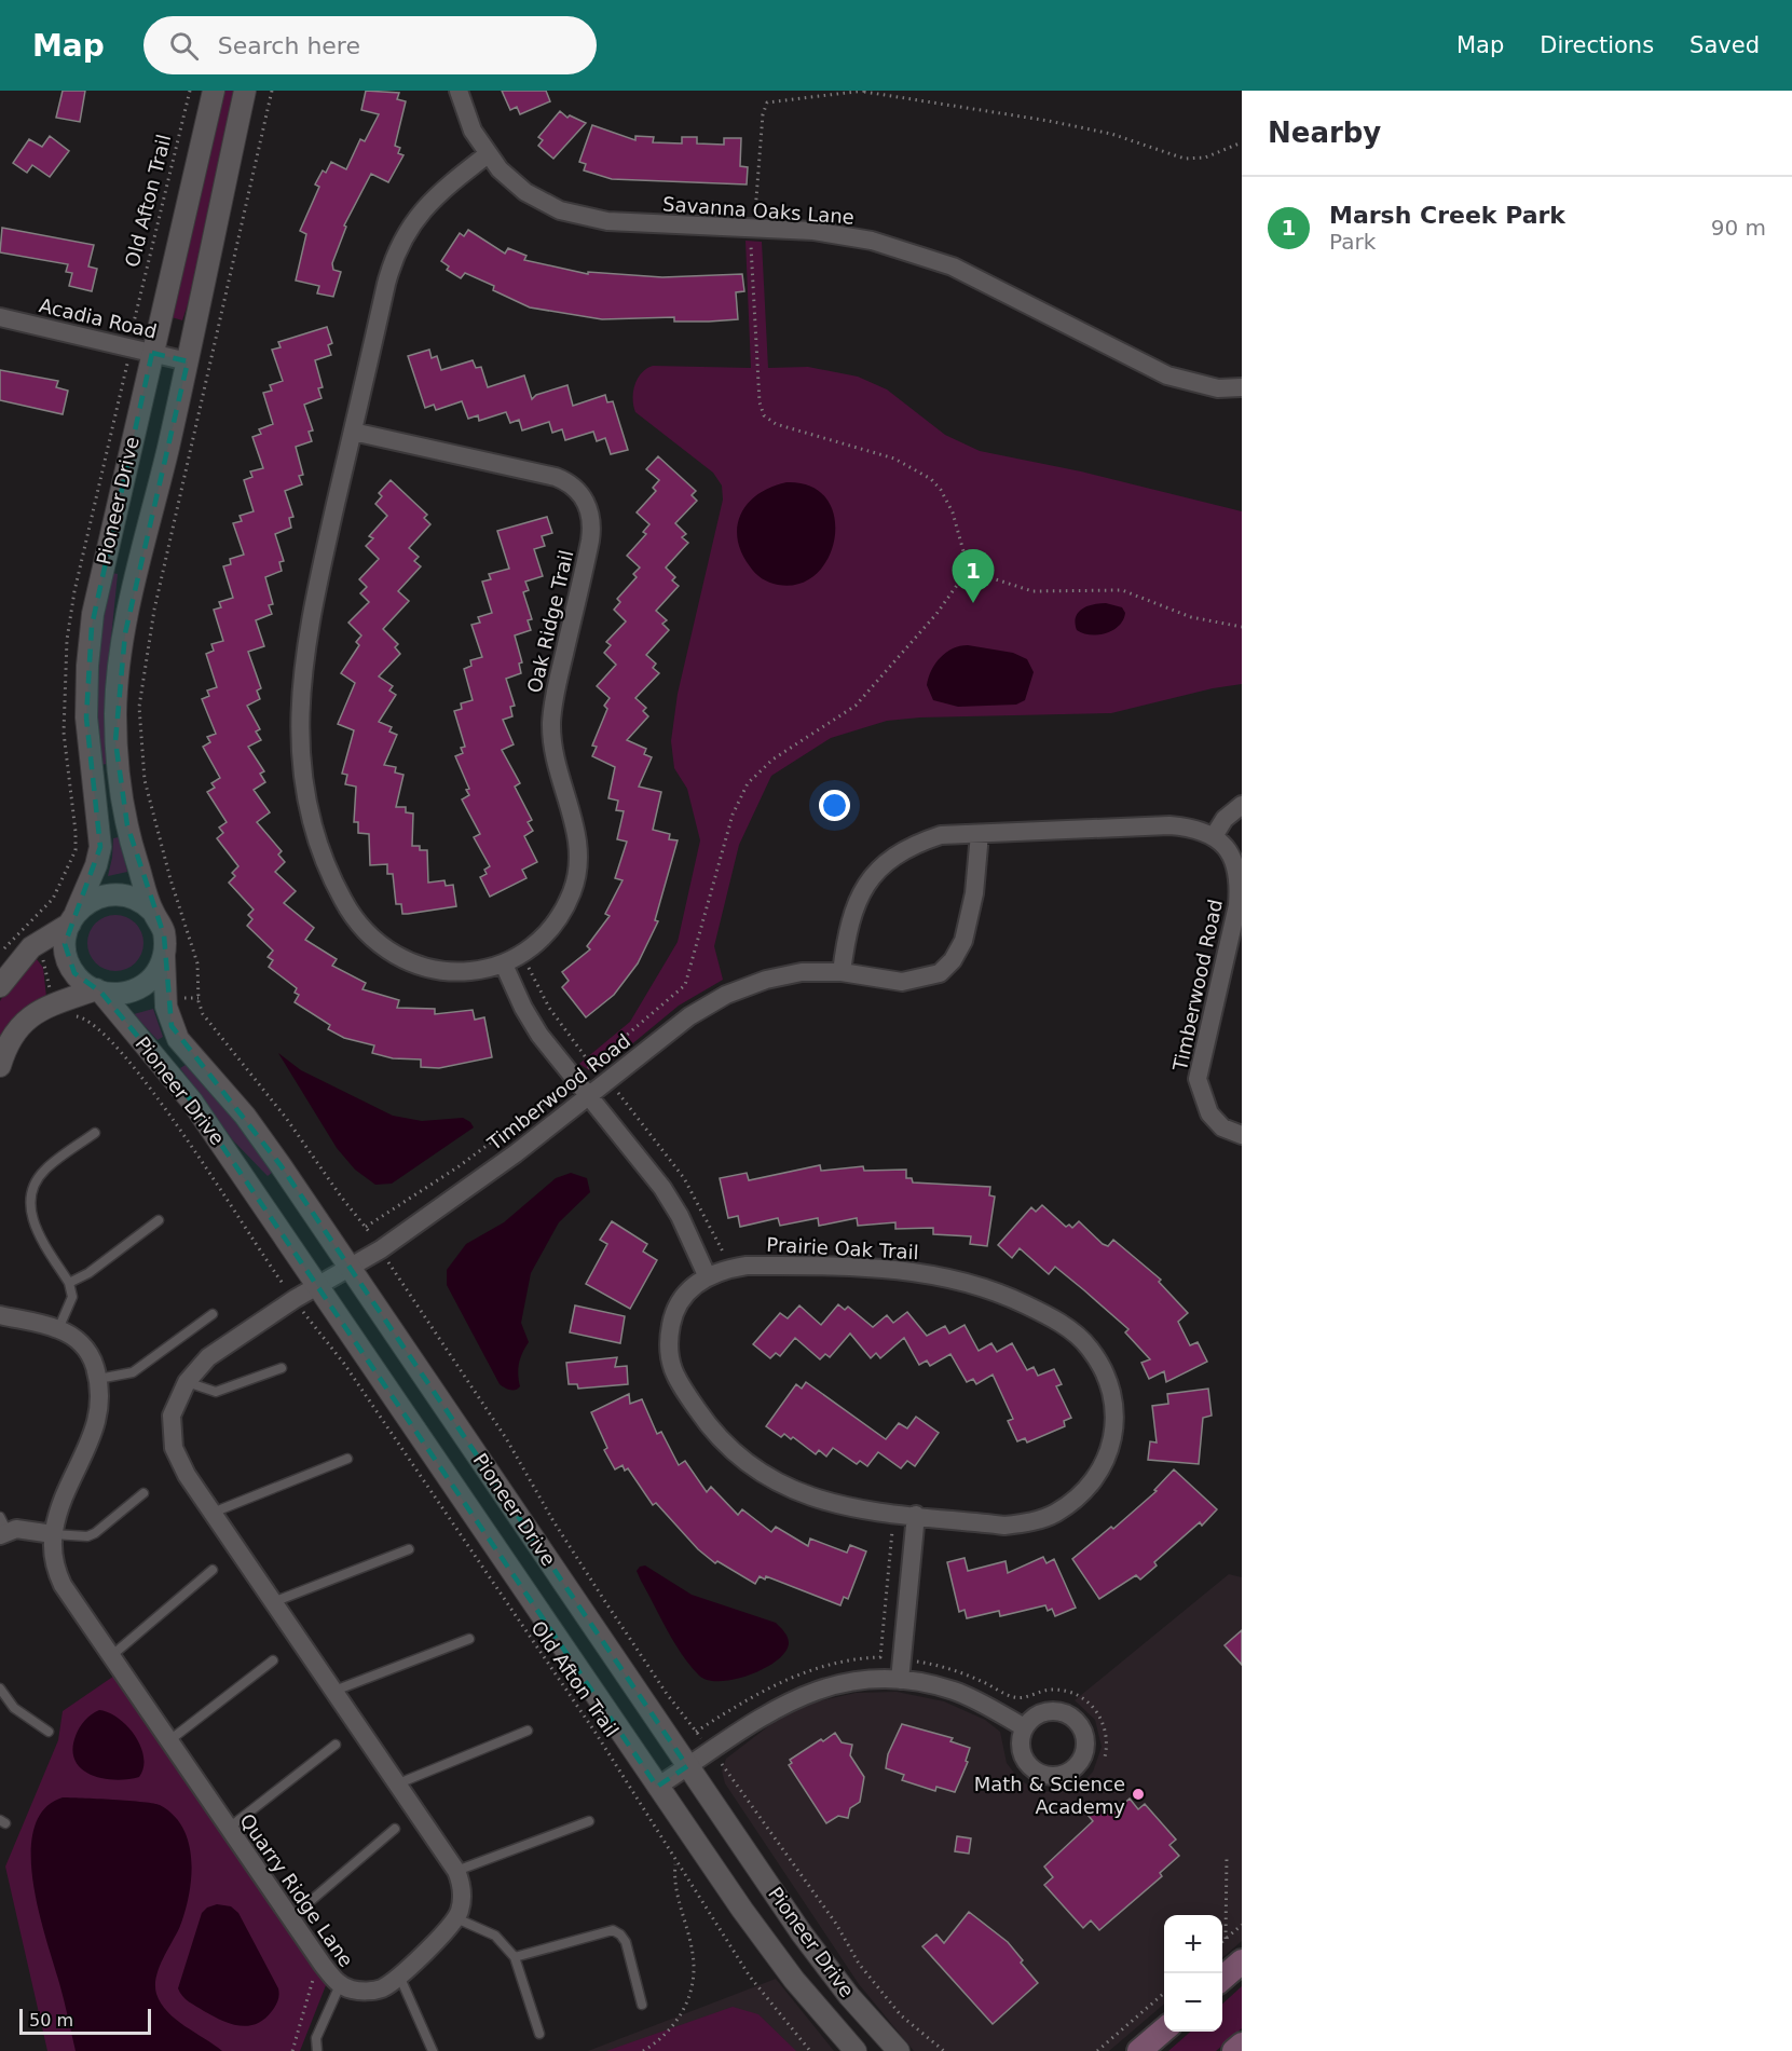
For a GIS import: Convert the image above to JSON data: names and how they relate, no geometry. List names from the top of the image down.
{
  "streets": {
    "street": [
      "Savanna Oaks Lane",
      "Acadia Road",
      "Pioneer Drive",
      "Oak Ridge Trail",
      "Timberwood Road",
      "Prairie Oak Trail",
      "Quarry Ridge Lane"
    ],
    "path": ["Old Afton Trail"]
  },
  "crossings": [
    ["Savanna Oaks Lane", "Oak Ridge Trail"],
    ["Acadia Road", "Pioneer Drive"],
    ["Pioneer Drive", "Timberwood Road"]
  ],
  "places": ["Math & Science Academy"],
  "scale_bar": "50 m",
  "page": {
    "header": "Map",
    "search": "Search here",
    "nav": ["Map", "Directions", "Saved"],
    "heading": "Nearby",
    "list": [
      {
        "mark": "1",
        "name": "Marsh Creek Park",
        "note": "Park",
        "value": "90 m"
      }
    ],
    "pins": "1",
    "map_buttons": ["+", "−"],
    "scale": "50 m"
  }
}
